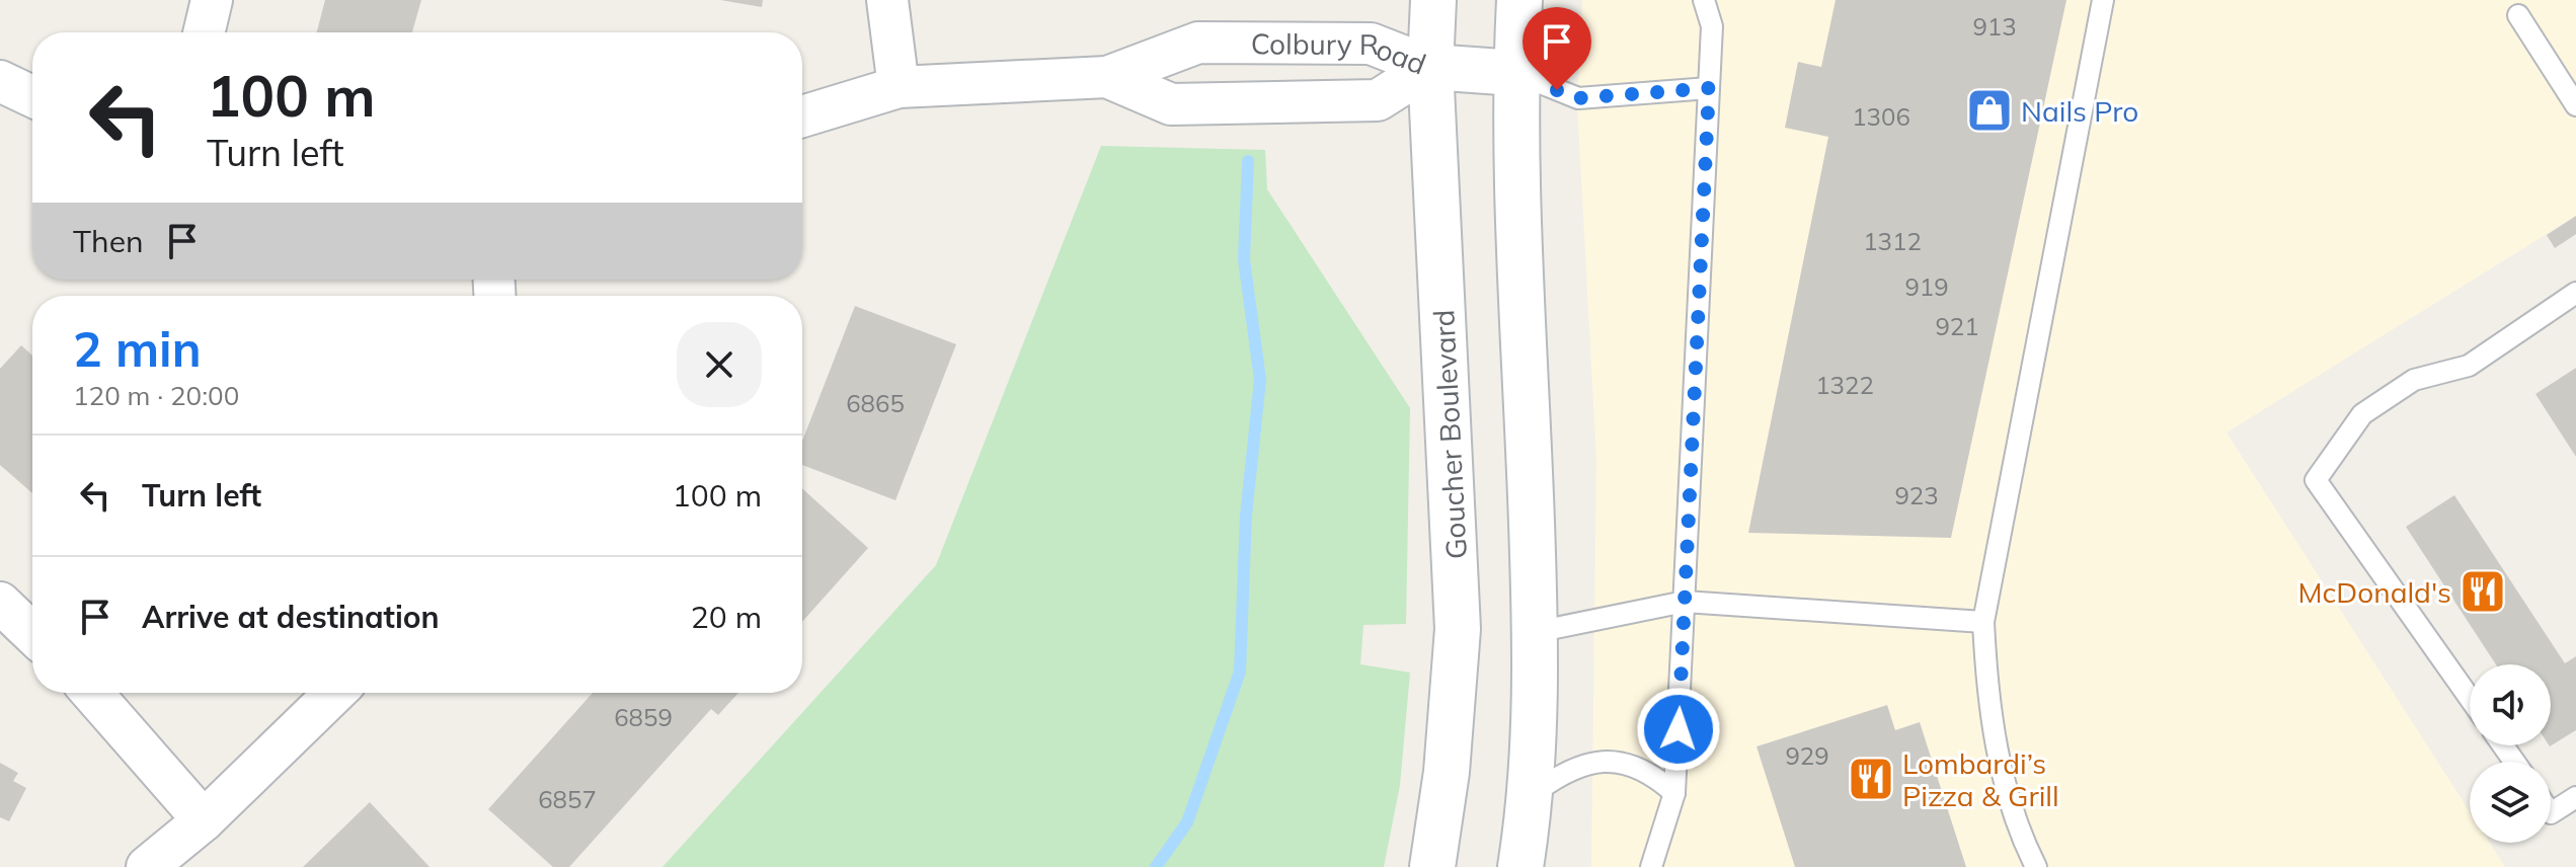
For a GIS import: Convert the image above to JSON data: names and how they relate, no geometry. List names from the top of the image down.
{
  "streets": {
    "main road": ["Goucher Boulevard"],
    "street": ["Colbury Road"]
  },
  "crossings": [
    ["Colbury Road", "Goucher Boulevard"]
  ],
  "places": {
    "shop": ["Nails Pro"],
    "restaurant": ["McDonald's", "Lombardi’s Pizza & Grill"]
  },
  "house_numbers": [
    "913",
    "1306",
    "1312",
    "919",
    "921",
    "1322",
    "6865",
    "923",
    "6859",
    "929",
    "6857"
  ],
  "page": {
    "turn": ["100 m", "Turn left"],
    "then": "Then",
    "heading": ["2 min", "120 m · 20:00"],
    "list": [
      {
        "name": "Turn left",
        "value": "100 m"
      },
      {
        "name": "Arrive at destination",
        "value": "20 m"
      }
    ]
  }
}
